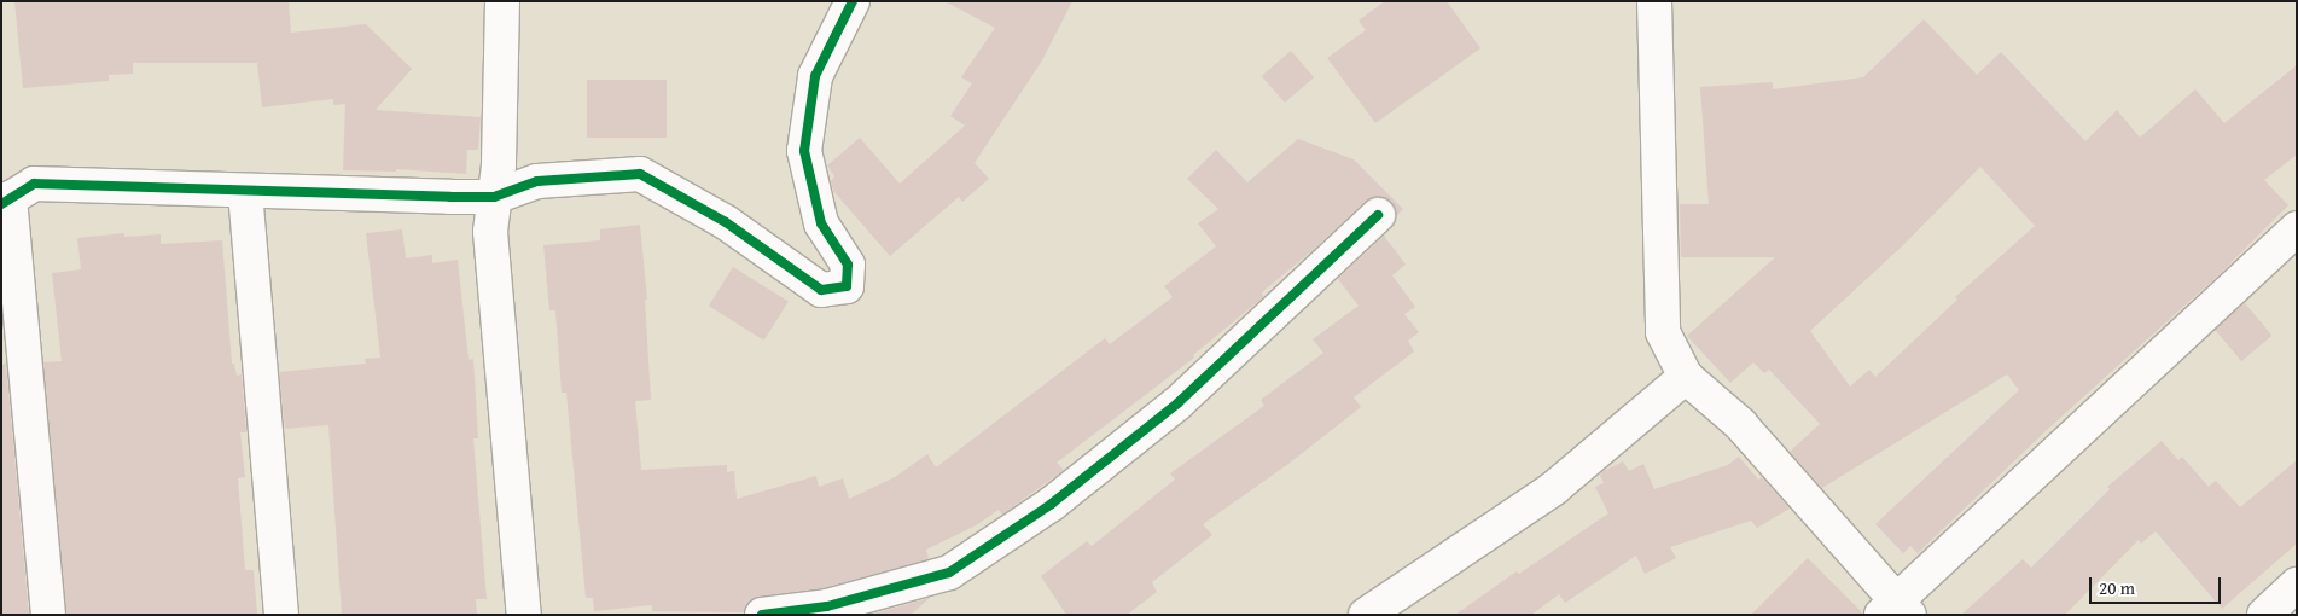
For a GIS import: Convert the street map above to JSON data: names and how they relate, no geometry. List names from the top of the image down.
{
  "scale_bar": "20 m"
}
